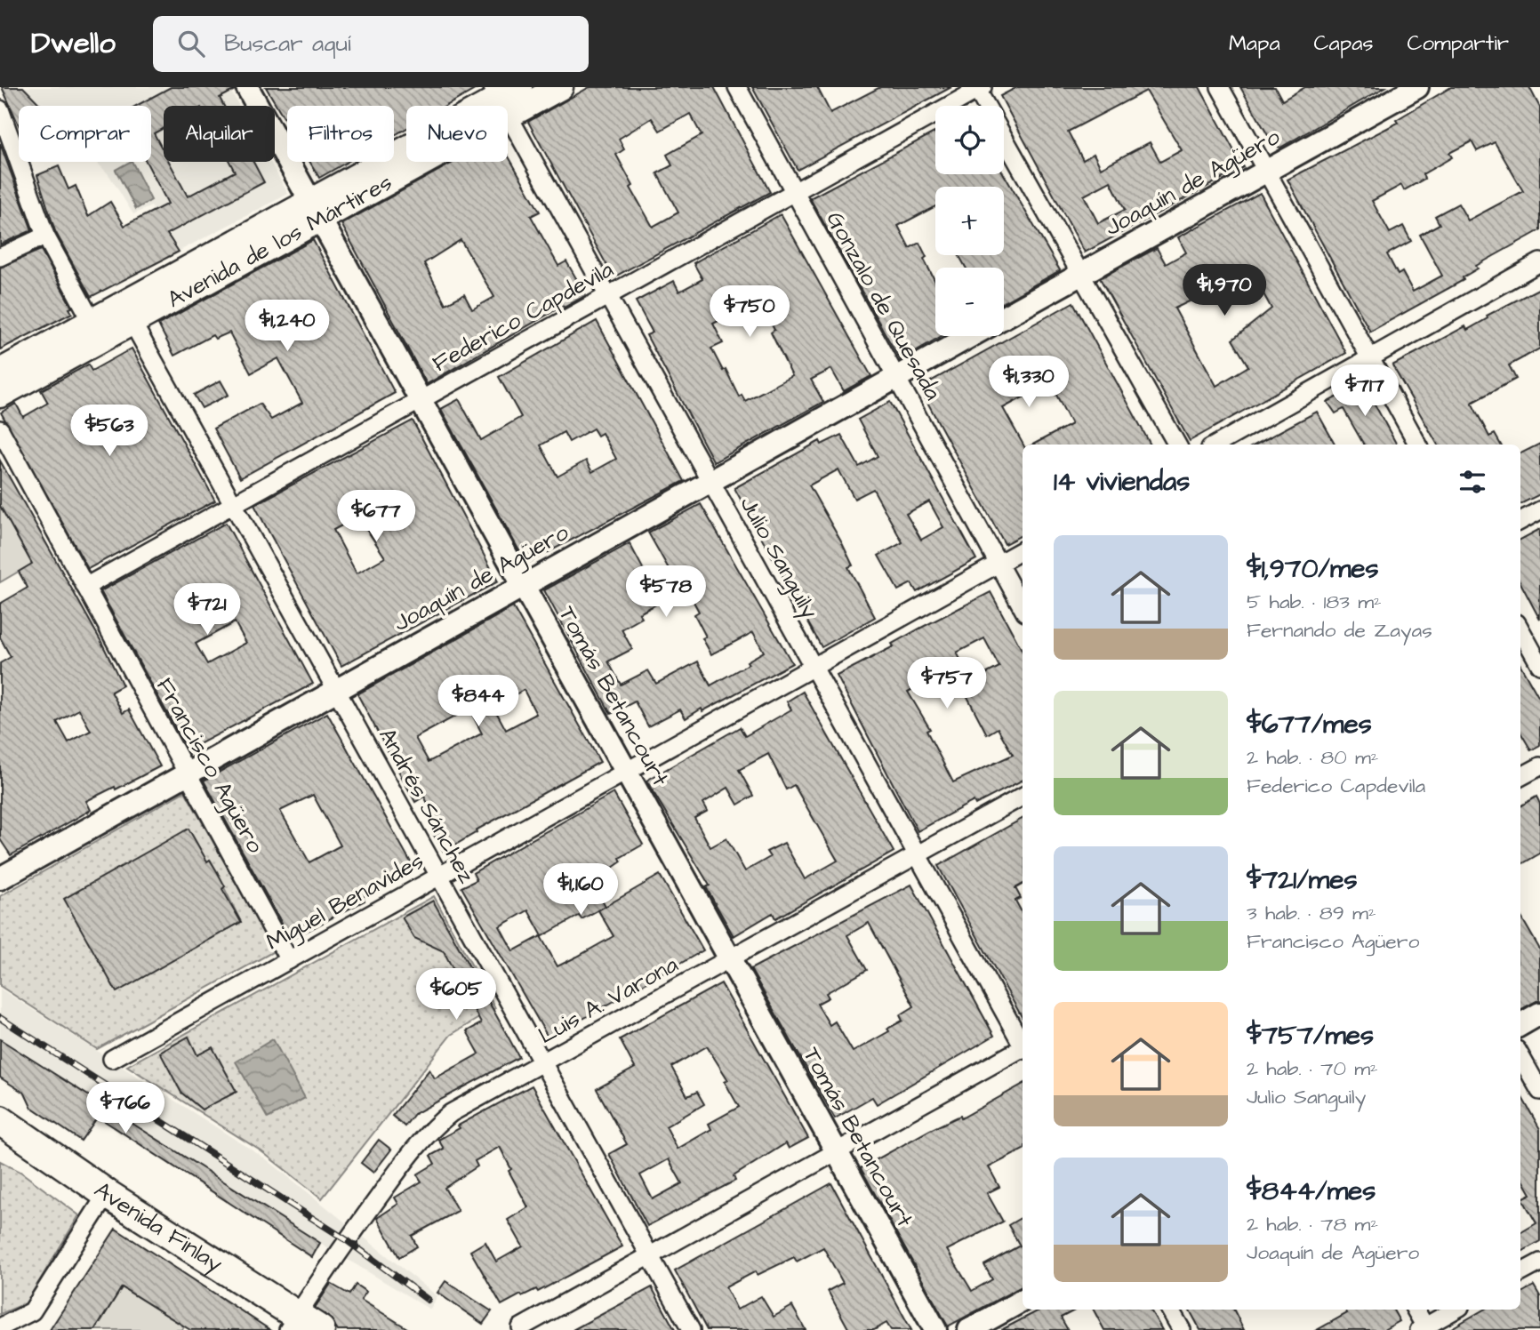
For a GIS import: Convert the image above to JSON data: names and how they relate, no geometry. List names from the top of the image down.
{
  "streets": {
    "main road": ["Avenida de los Mártires", "Avenida Finlay"],
    "street": [
      "Joaquín de Agüero",
      "Gonzalo de Quesada",
      "Federico Capdevila",
      "Julio Sanguily",
      "Tomás Betancourt",
      "Francisco Agüero",
      "Andrés Sánchez",
      "Miguel Benavides",
      "Luis A. Varona"
    ]
  },
  "crossings": [
    ["Joaquín de Agüero", "Gonzalo de Quesada"],
    ["Joaquín de Agüero", "Julio Sanguily"],
    ["Joaquín de Agüero", "Tomás Betancourt"],
    ["Joaquín de Agüero", "Francisco Agüero"],
    ["Joaquín de Agüero", "Andrés Sánchez"],
    ["Avenida de los Mártires", "Julio Sanguily"],
    ["Avenida de los Mártires", "Tomás Betancourt"],
    ["Avenida de los Mártires", "Andrés Sánchez"],
    ["Gonzalo de Quesada", "Federico Capdevila"],
    ["Gonzalo de Quesada", "Miguel Benavides"],
    ["Federico Capdevila", "Julio Sanguily"],
    ["Federico Capdevila", "Tomás Betancourt"],
    ["Federico Capdevila", "Francisco Agüero"],
    ["Federico Capdevila", "Andrés Sánchez"],
    ["Julio Sanguily", "Miguel Benavides"],
    ["Julio Sanguily", "Luis A. Varona"],
    ["Tomás Betancourt", "Miguel Benavides"],
    ["Tomás Betancourt", "Luis A. Varona"],
    ["Francisco Agüero", "Miguel Benavides"],
    ["Andrés Sánchez", "Miguel Benavides"],
    ["Andrés Sánchez", "Luis A. Varona"],
    ["Luis A. Varona", "Avenida Finlay"]
  ],
  "page": {
    "header": "Dwello",
    "search": "Buscar aquí",
    "nav": ["Mapa", "Capas", "Compartir"],
    "map_buttons": ["+", "−"],
    "chip": [
      "Comprar",
      "Alquilar",
      "Filtros",
      "Nuevo"
    ],
    "price": [
      "$1,970",
      "$750",
      "$1,240",
      "$1,330",
      "$717",
      "$563",
      "$677",
      "$578",
      "$721",
      "$757",
      "$844",
      "$1,160",
      "$605",
      "$766"
    ],
    "heading": "14 viviendas",
    "list": [
      {
        "name": "$1,970/mes",
        "note": "5 hab. · 183 m² · Fernando de Zayas"
      },
      {
        "name": "$677/mes",
        "note": "2 hab. · 80 m² · Federico Capdevila"
      },
      {
        "name": "$721/mes",
        "note": "3 hab. · 89 m² · Francisco Agüero"
      },
      {
        "name": "$757/mes",
        "note": "2 hab. · 70 m² · Julio Sanguily"
      },
      {
        "name": "$844/mes",
        "note": "2 hab. · 78 m² · Joaquín de Agüero"
      }
    ]
  }
}
